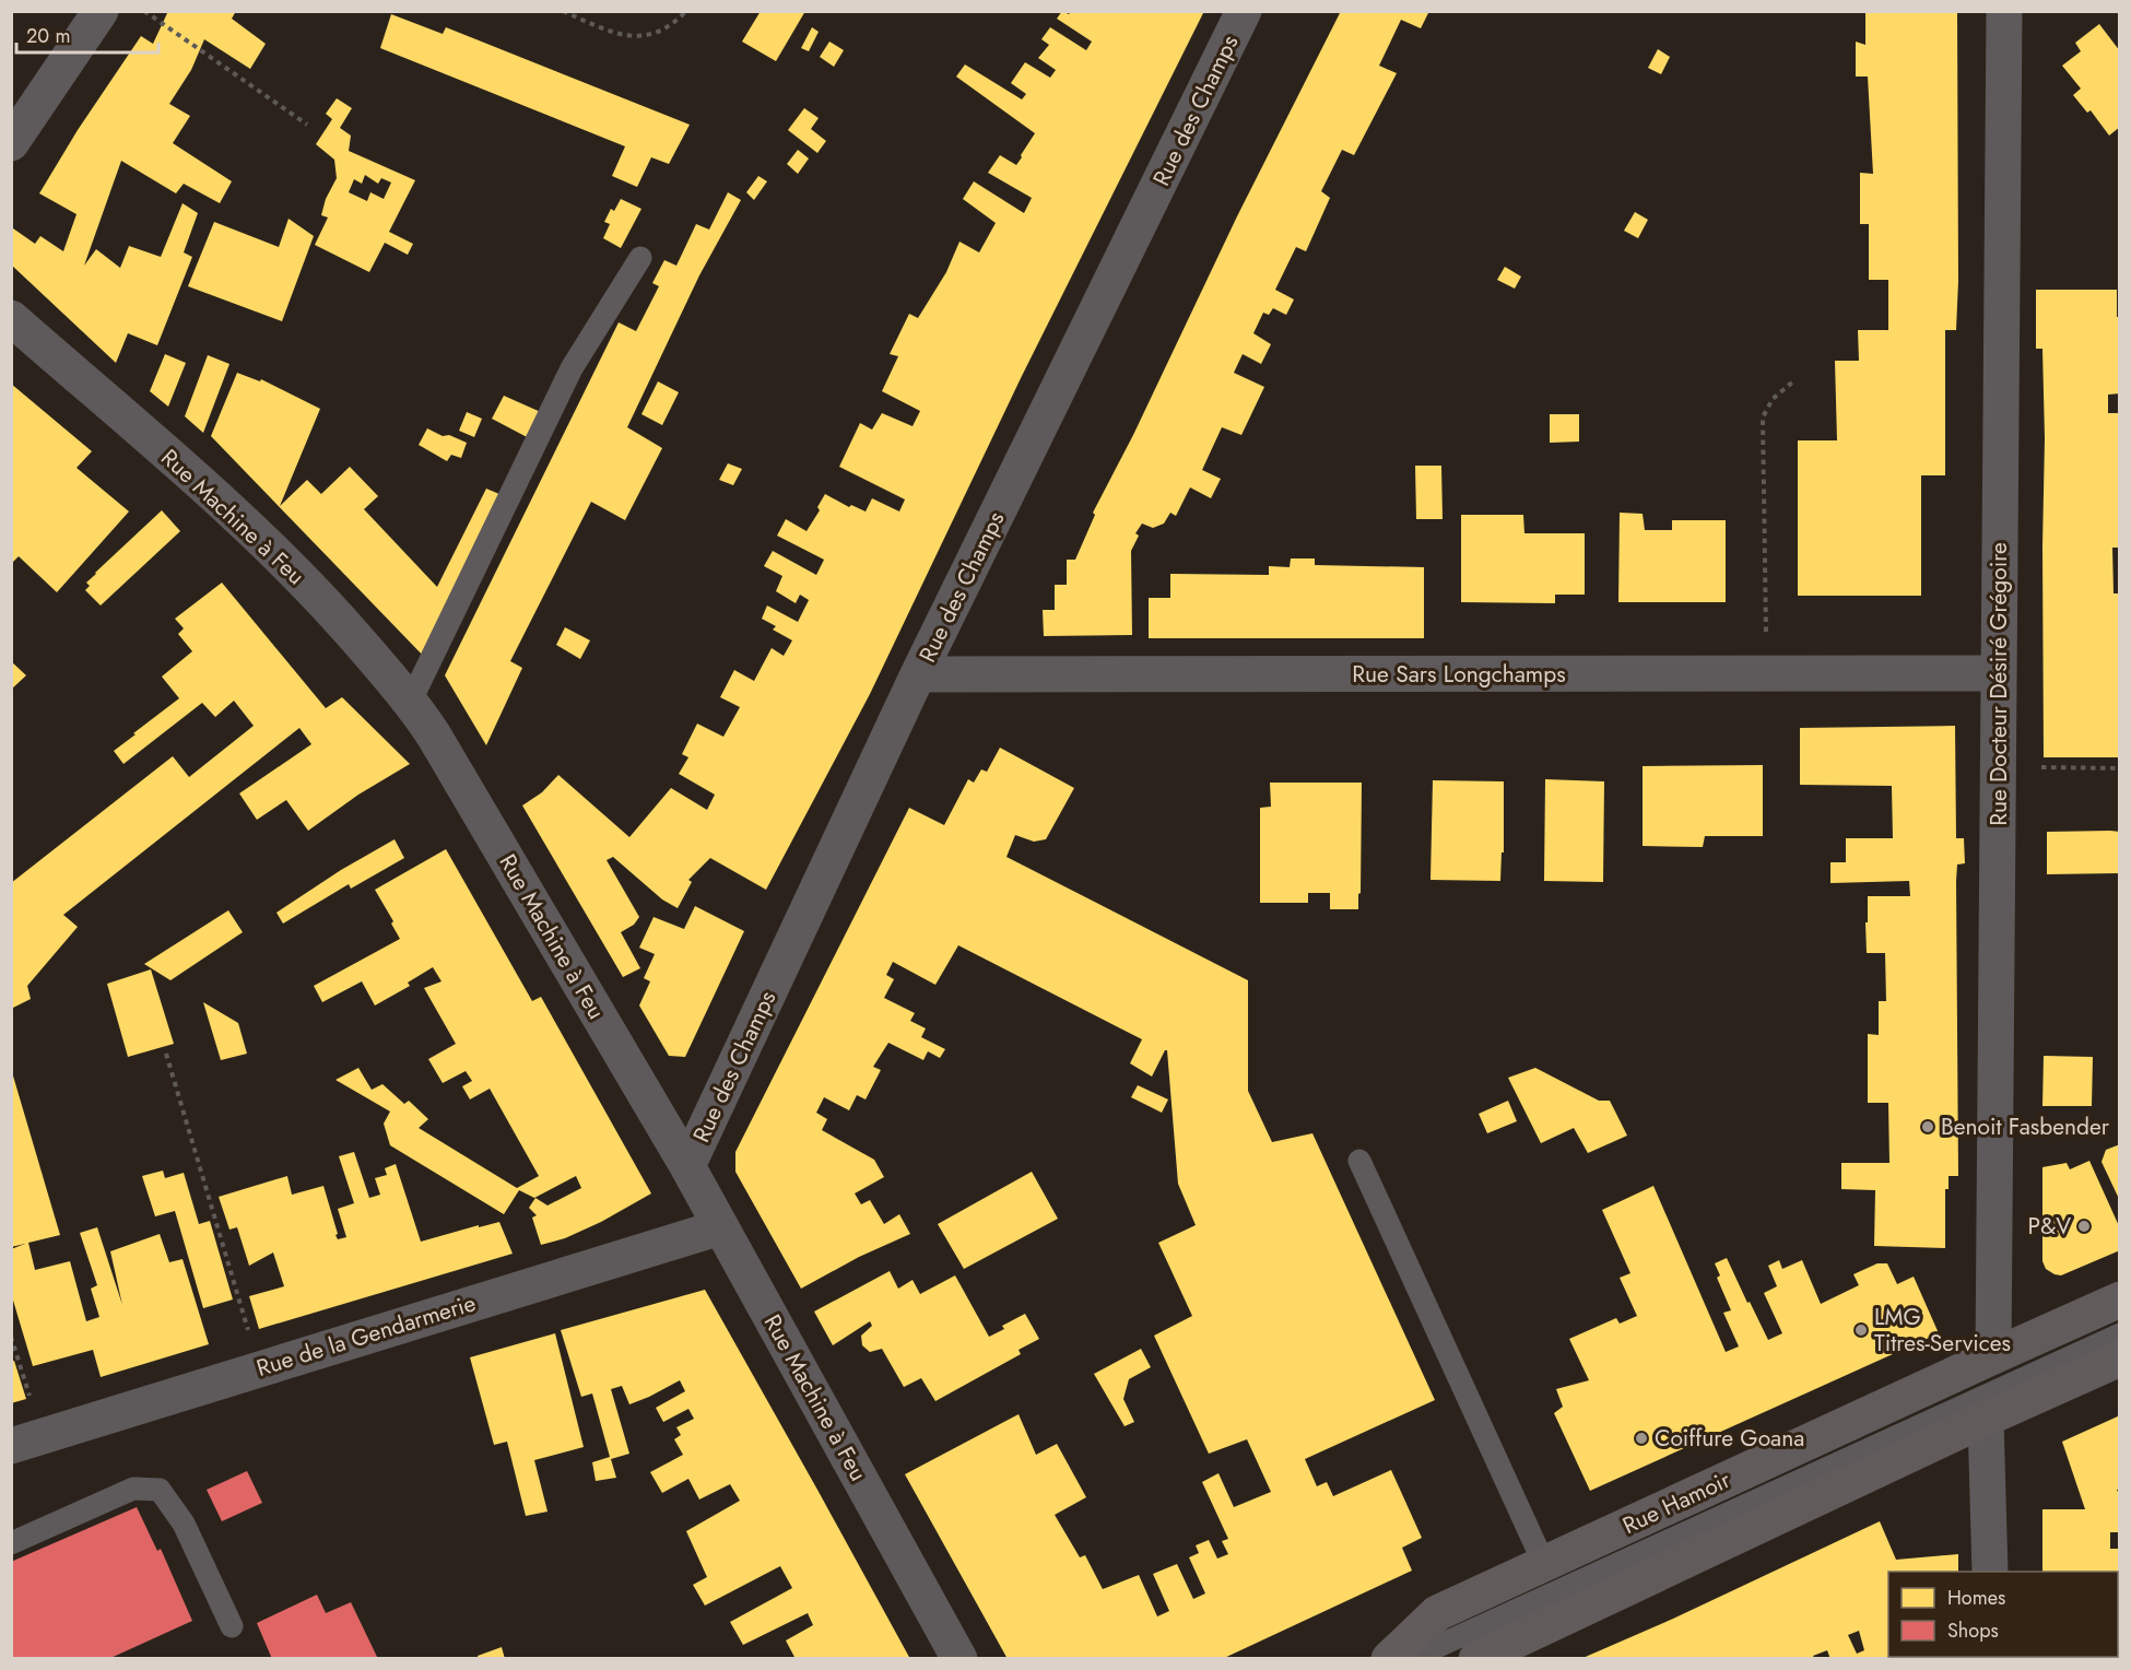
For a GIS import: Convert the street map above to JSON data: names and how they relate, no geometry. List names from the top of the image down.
{
  "streets": {
    "main road": ["Rue Hamoir"],
    "street": [
      "Rue des Champs",
      "Rue Machine à Feu",
      "Rue Sars Longchamps",
      "Rue Docteur Désiré Grégoire",
      "Rue de la Gendarmerie"
    ]
  },
  "crossings": [
    ["Rue des Champs", "Rue Machine à Feu"],
    ["Rue des Champs", "Rue Sars Longchamps"],
    ["Rue Machine à Feu", "Rue de la Gendarmerie"],
    ["Rue Sars Longchamps", "Rue Docteur Désiré Grégoire"],
    ["Rue Docteur Désiré Grégoire", "Rue Hamoir"]
  ],
  "places": [
    "Benoit Fasbender",
    "P&V",
    "LMG Titres-Services",
    "Coiffure Goana"
  ],
  "legend": ["Homes", "Shops"],
  "scale_bar": "20 m"
}
